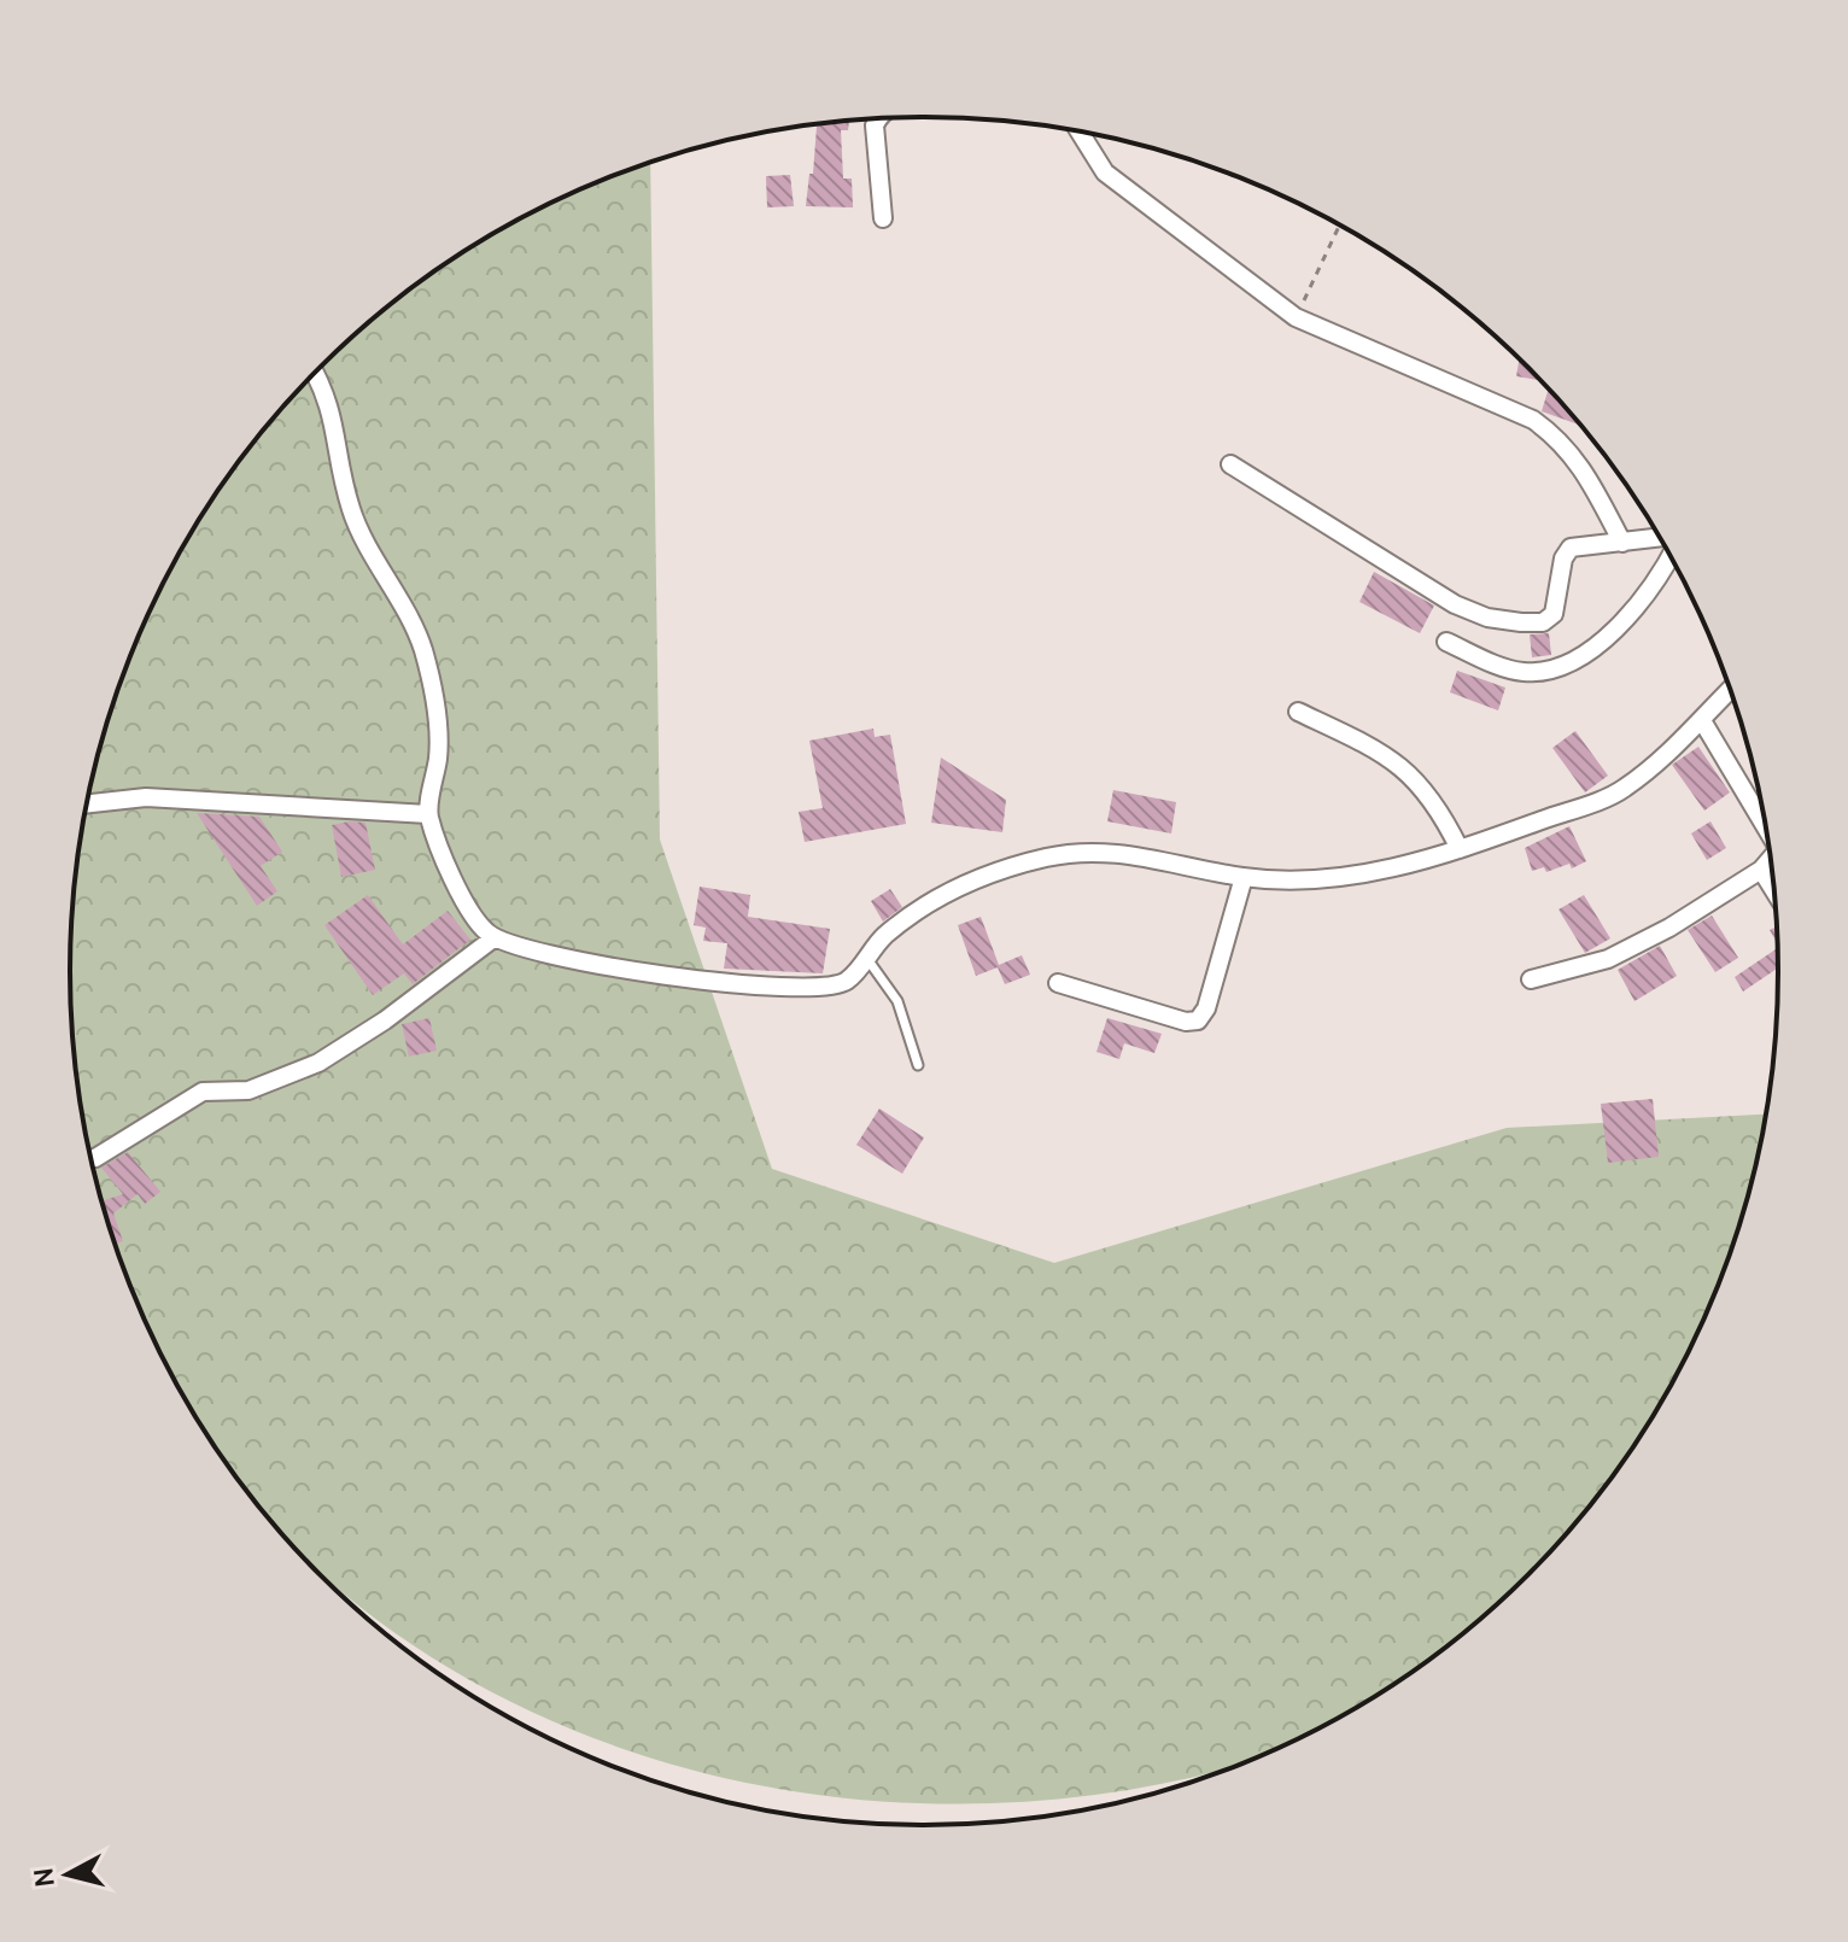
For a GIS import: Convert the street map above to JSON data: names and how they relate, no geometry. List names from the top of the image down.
{
  "north": "left"
}
